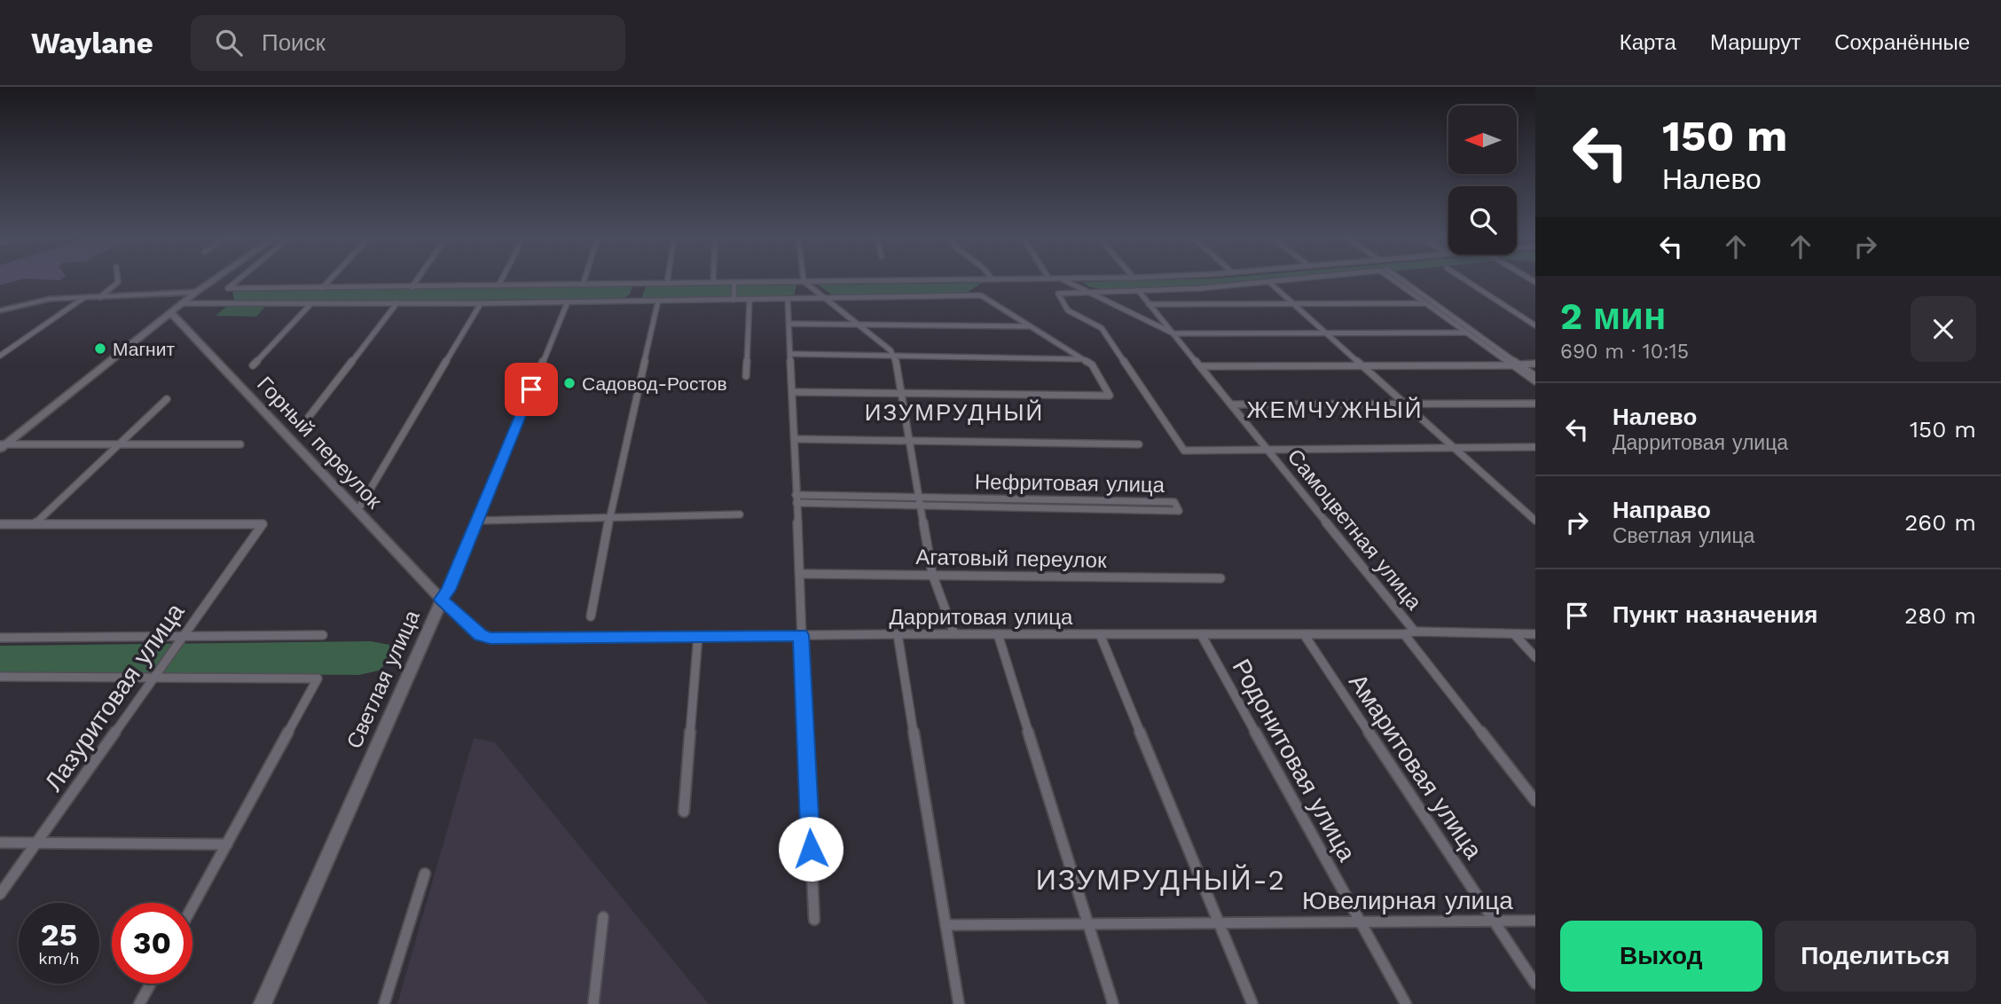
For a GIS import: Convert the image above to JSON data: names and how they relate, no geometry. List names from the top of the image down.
{
  "streets": {
    "street": [
      "Горный переулок",
      "Нефритовая улица",
      "Самоцветная улица",
      "Агатовый переулок",
      "Дарритовая улица",
      "Светлая улица",
      "Лазуритовая улица",
      "Родонитовая улица",
      "Амаритовая улица",
      "Ювелирная улица"
    ]
  },
  "crossings": [
    ["Горный переулок", "Дарритовая улица"],
    ["Горный переулок", "Светлая улица"],
    ["Самоцветная улица", "Дарритовая улица"],
    ["Дарритовая улица", "Светлая улица"],
    ["Дарритовая улица", "Родонитовая улица"],
    ["Дарритовая улица", "Амаритовая улица"],
    ["Родонитовая улица", "Ювелирная улица"],
    ["Амаритовая улица", "Ювелирная улица"]
  ],
  "districts": ["ЖЕМЧУЖНЫЙ", "ИЗУМРУДНЫЙ", "ИЗУМРУДНЫЙ-2"],
  "places": ["Магнит", "Садовод-Ростов"],
  "north": "left",
  "page": {
    "header": "Waylane",
    "search": "Поиск",
    "nav": ["Карта", "Маршрут", "Сохранённые"],
    "turn": ["150 m", "Налево"],
    "heading": ["2 мин", "690 m · 10:15"],
    "list": [
      {
        "name": "Налево",
        "note": "Дарритовая улица",
        "value": "150 m"
      },
      {
        "name": "Направо",
        "note": "Светлая улица",
        "value": "260 m"
      },
      {
        "name": "Пункт назначения",
        "value": "280 m"
      }
    ],
    "speed": "25 km/h",
    "limit": "30",
    "buttons": ["Выход", "Поделиться"]
  }
}
